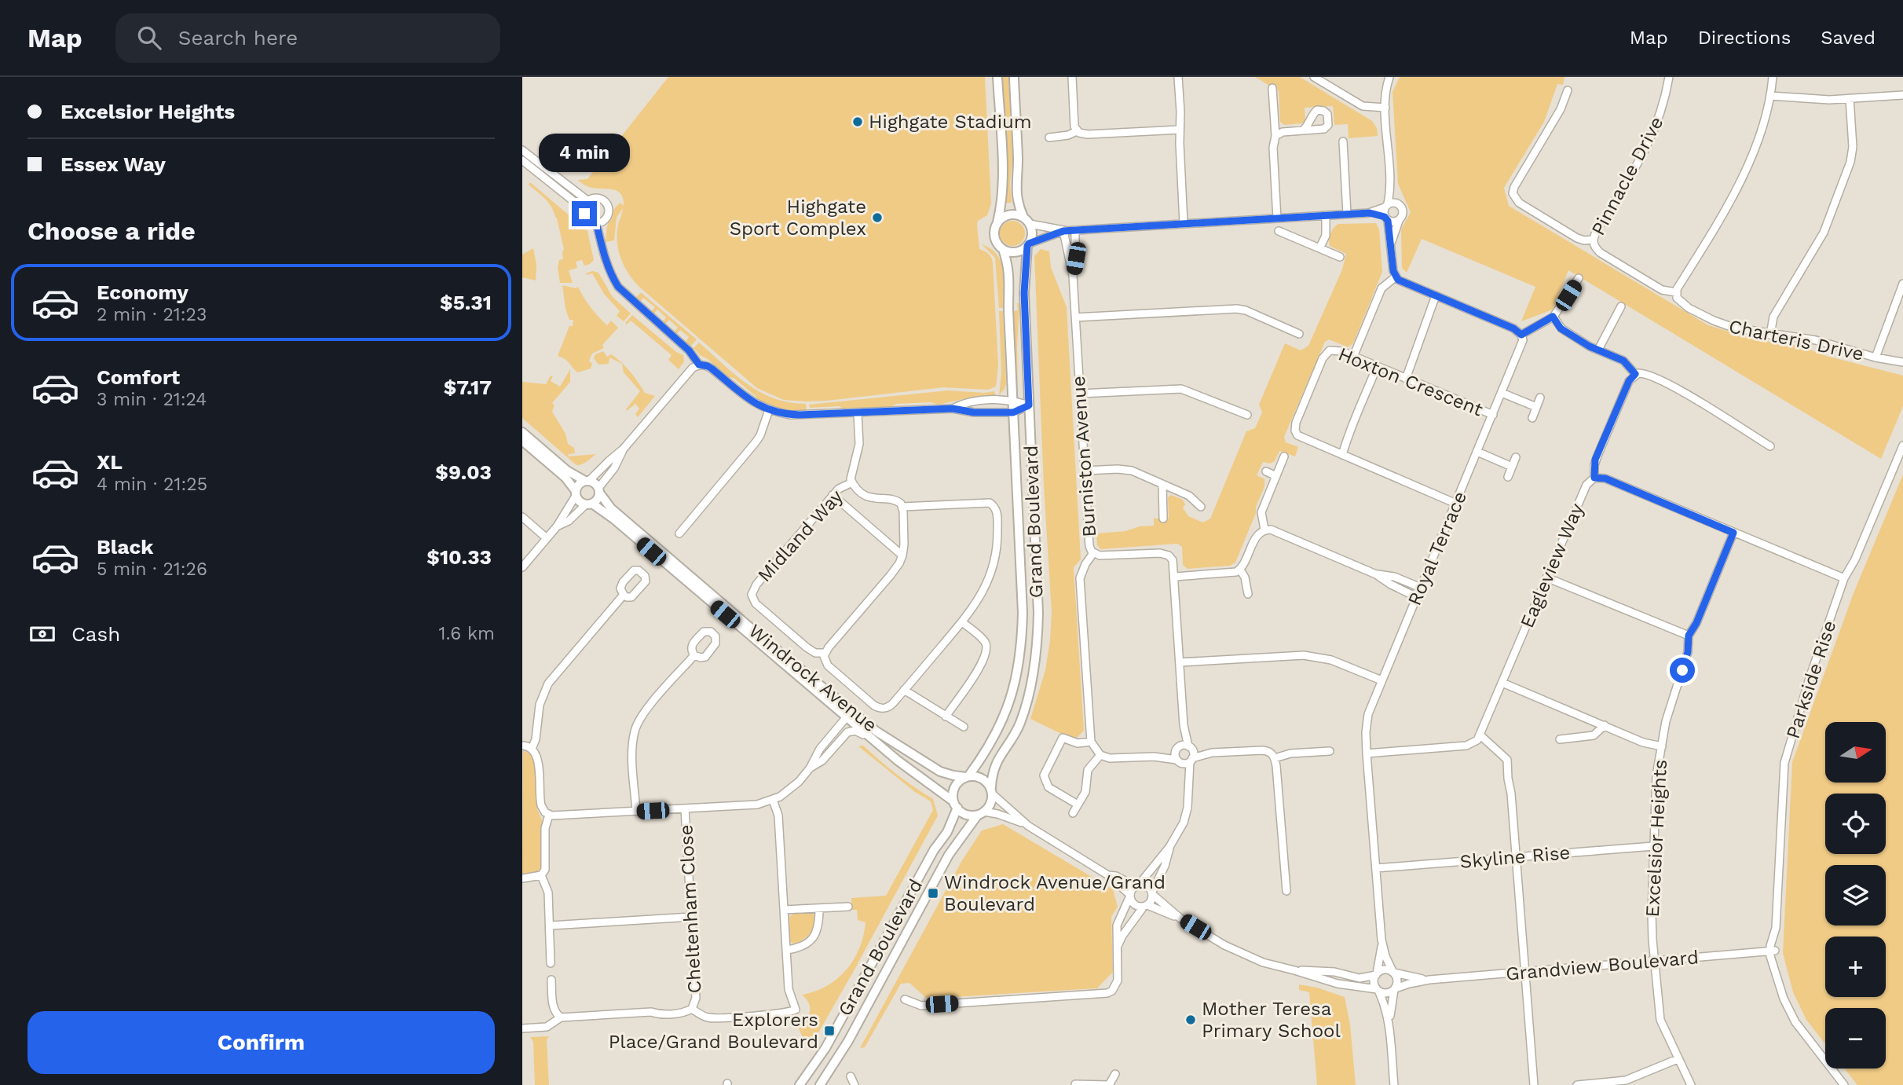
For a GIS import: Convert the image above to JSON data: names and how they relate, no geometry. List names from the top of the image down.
{
  "streets": {
    "street": [
      "Pinnacle Drive",
      "Charteris Drive",
      "Hoxton Crescent",
      "Burniston Avenue",
      "Grand Boulevard",
      "Midland Way",
      "Royal Terrace",
      "Eagleview Way",
      "Windrock Avenue",
      "Parkside Rise",
      "Excelsior Heights",
      "Skyline Rise",
      "Cheltenham Close",
      "Grandview Boulevard"
    ]
  },
  "crossings": [
    ["Pinnacle Drive", "Charteris Drive"],
    ["Hoxton Crescent", "Royal Terrace"],
    ["Grand Boulevard", "Windrock Avenue"],
    ["Royal Terrace", "Skyline Rise"],
    ["Royal Terrace", "Grandview Boulevard"],
    ["Parkside Rise", "Grandview Boulevard"],
    ["Excelsior Heights", "Skyline Rise"],
    ["Excelsior Heights", "Grandview Boulevard"]
  ],
  "places": {
    "other": ["Highgate Stadium", "Highgate Sport Complex", "Mother Teresa Primary School"],
    "transit": ["Windrock Avenue/Grand Boulevard", "Explorers Place/Grand Boulevard"]
  },
  "north": "right",
  "page": {
    "header": "Map",
    "search": "Search here",
    "nav": ["Map", "Directions", "Saved"],
    "banner": ["Excelsior Heights", "Essex Way"],
    "bubble": "4 min",
    "heading": "Choose a ride",
    "list": [
      {
        "name": "Economy",
        "note": "2 min · 21:23",
        "value": "$5.31"
      },
      {
        "name": "Comfort",
        "note": "3 min · 21:24",
        "value": "$7.17"
      },
      {
        "name": "XL",
        "note": "4 min · 21:25",
        "value": "$9.03"
      },
      {
        "name": "Black",
        "note": "5 min · 21:26",
        "value": "$10.33"
      }
    ],
    "pay": ["Cash", "1.6 km"],
    "map_buttons": ["+", "−"],
    "buttons": "Confirm"
  }
}
